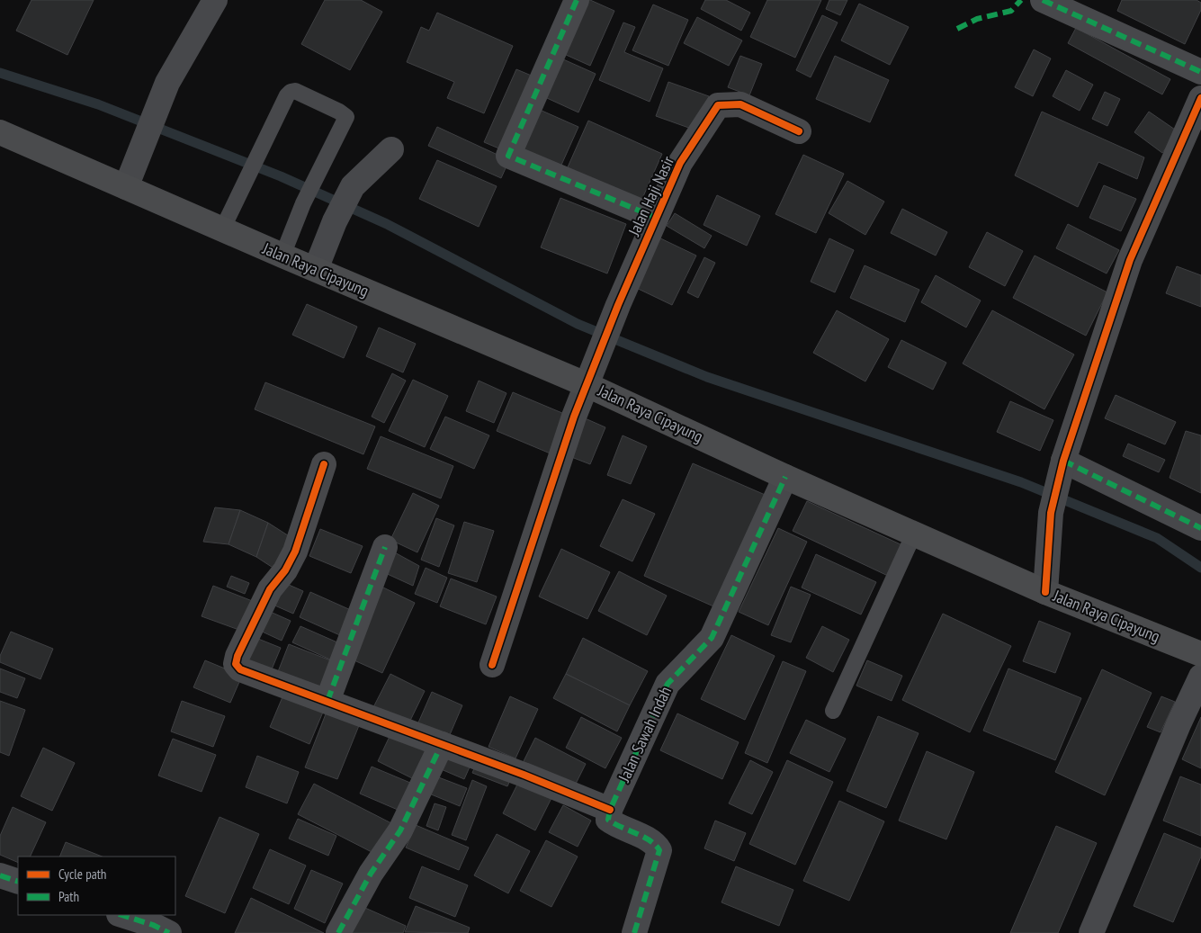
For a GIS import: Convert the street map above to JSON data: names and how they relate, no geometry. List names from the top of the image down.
{
  "streets": {
    "main road": ["Jalan Raya Cipayung"],
    "street": ["Jalan Haji Nasir", "Jalan Sawah Indah"]
  },
  "crossings": [
    ["Jalan Haji Nasir", "Jalan Raya Cipayung"],
    ["Jalan Raya Cipayung", "Jalan Sawah Indah"]
  ],
  "legend": ["Cycle path", "Path"]
}
